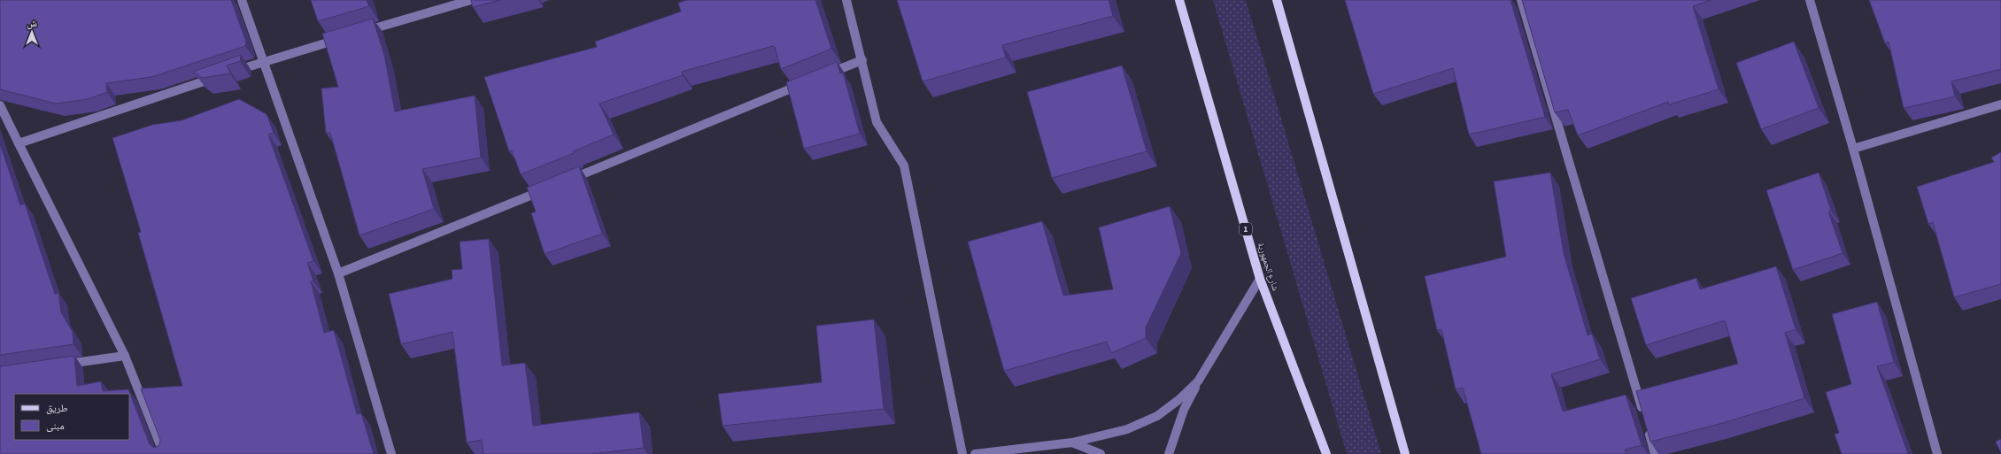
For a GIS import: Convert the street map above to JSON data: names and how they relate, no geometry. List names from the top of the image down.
{
  "streets": {
    "main road": ["1", "شارع الجمهورية"]
  },
  "legend": ["طريق", "مبنى"],
  "north": "top"
}
